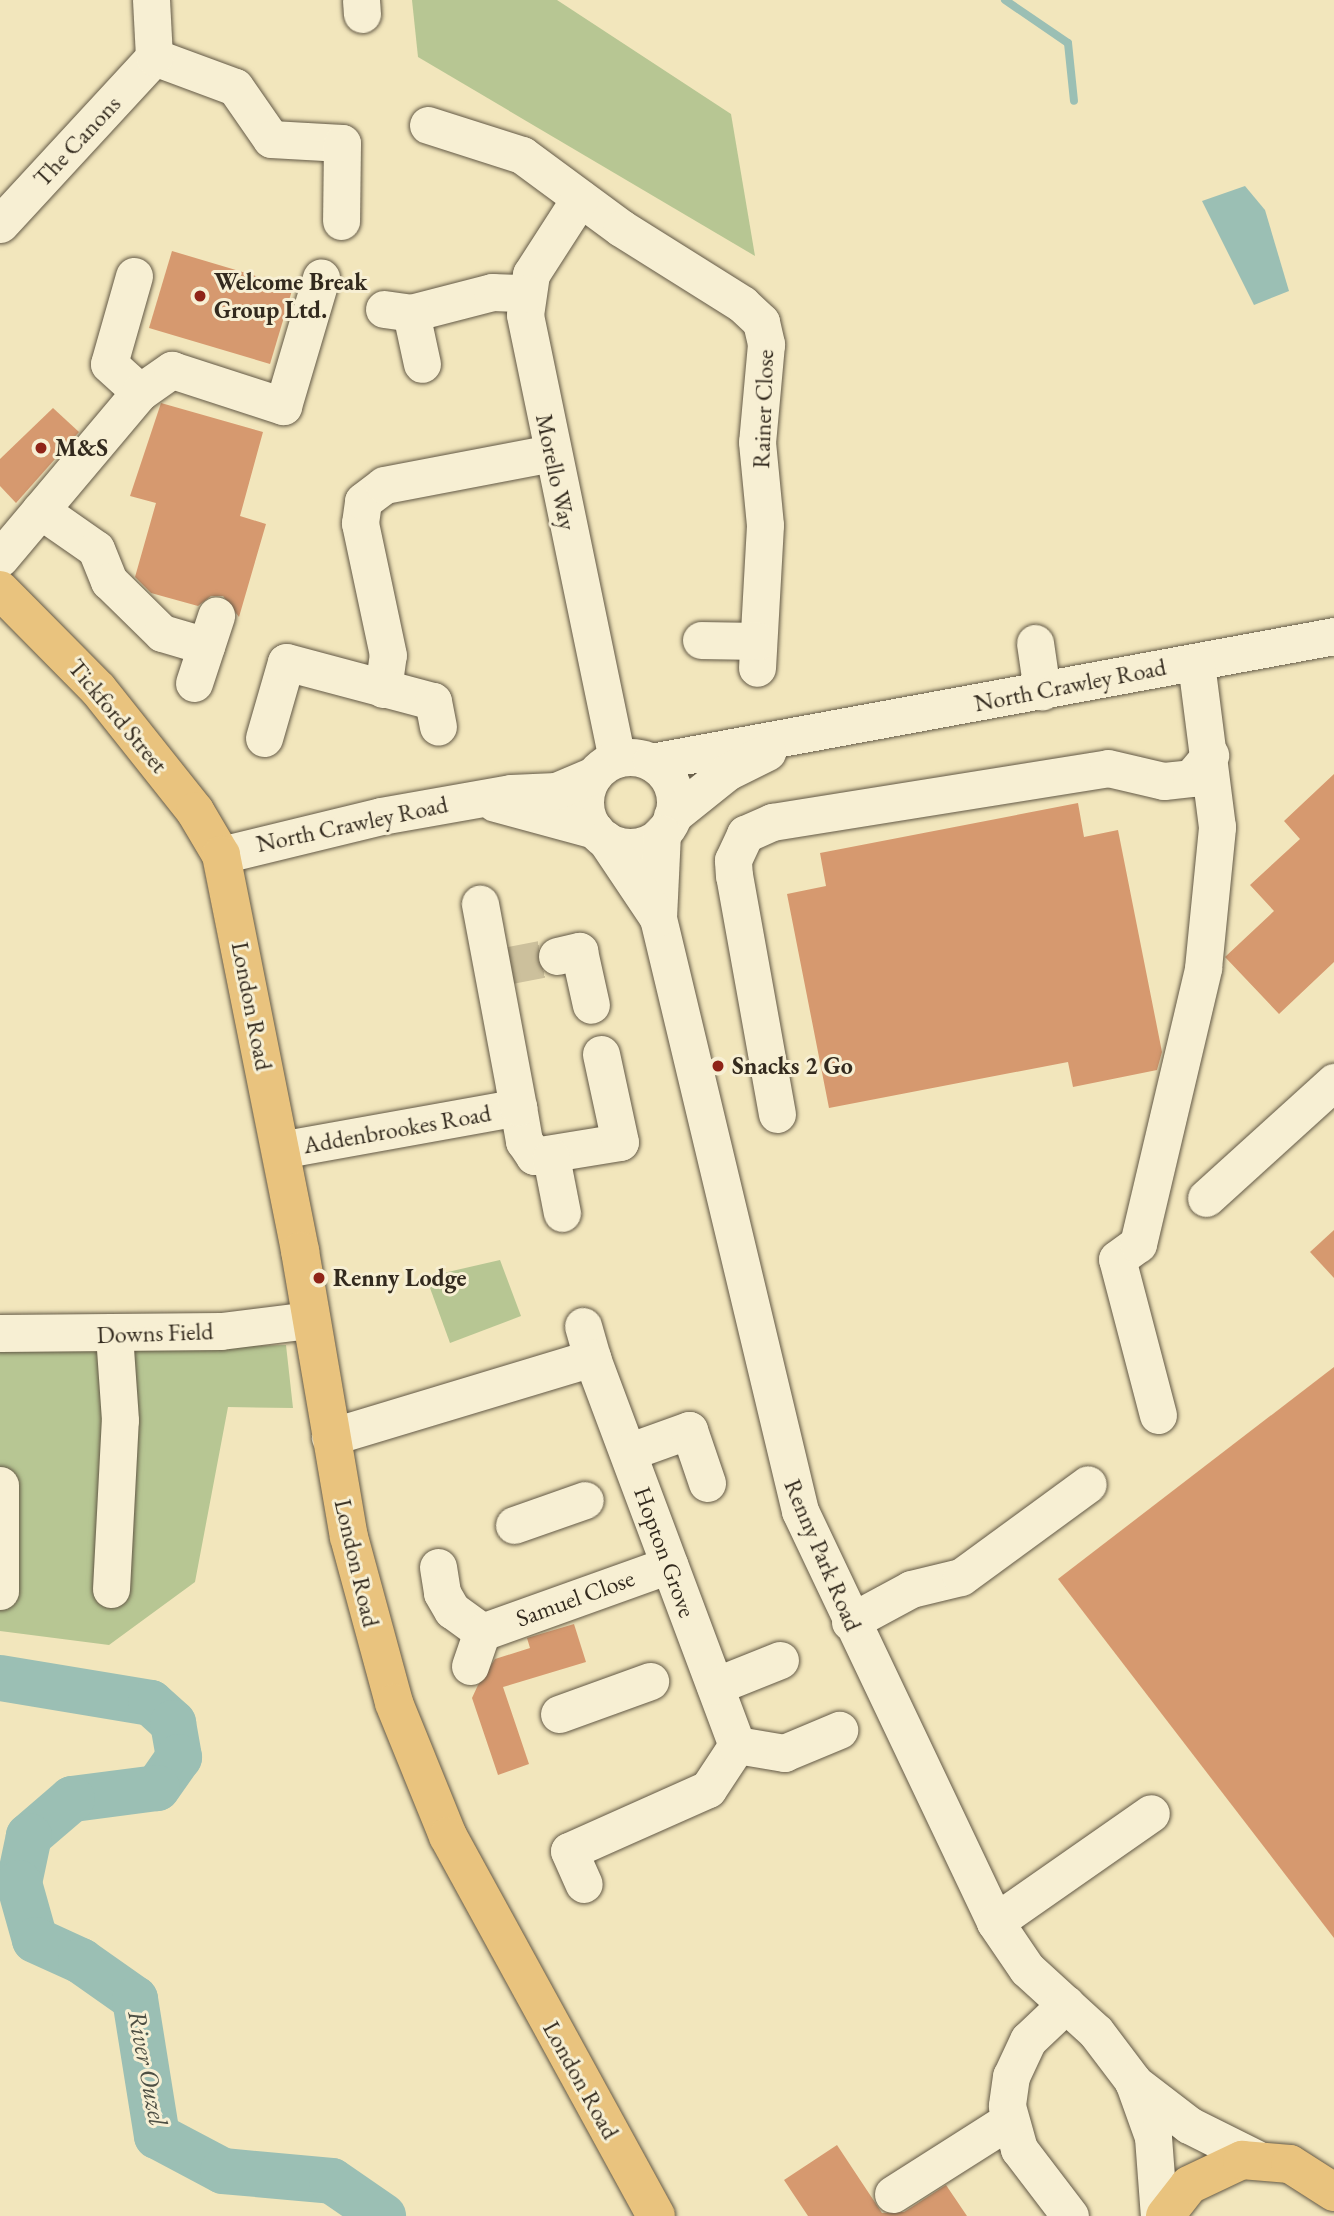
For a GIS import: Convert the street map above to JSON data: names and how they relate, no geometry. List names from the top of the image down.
{
  "streets": {
    "main road": ["Tickford Street", "London Road"],
    "street": [
      "The Canons",
      "Rainer Close",
      "Morello Way",
      "North Crawley Road",
      "Addenbrookes Road",
      "Downs Field",
      "Hopton Grove",
      "Renny Park Road",
      "Samuel Close"
    ]
  },
  "crossings": [
    ["Rainer Close", "Morello Way"],
    ["Morello Way", "North Crawley Road"],
    ["Morello Way", "Renny Park Road"],
    ["North Crawley Road", "Tickford Street"],
    ["North Crawley Road", "London Road"],
    ["North Crawley Road", "Renny Park Road"],
    ["Tickford Street", "London Road"],
    ["London Road", "Addenbrookes Road"],
    ["London Road", "Downs Field"],
    ["London Road", "Hopton Grove"],
    ["Hopton Grove", "Samuel Close"]
  ],
  "water": ["River Ouzel"],
  "places": [
    "Welcome Break Group Ltd.",
    "M&S",
    "Snacks 2 Go",
    "Renny Lodge"
  ]
}
